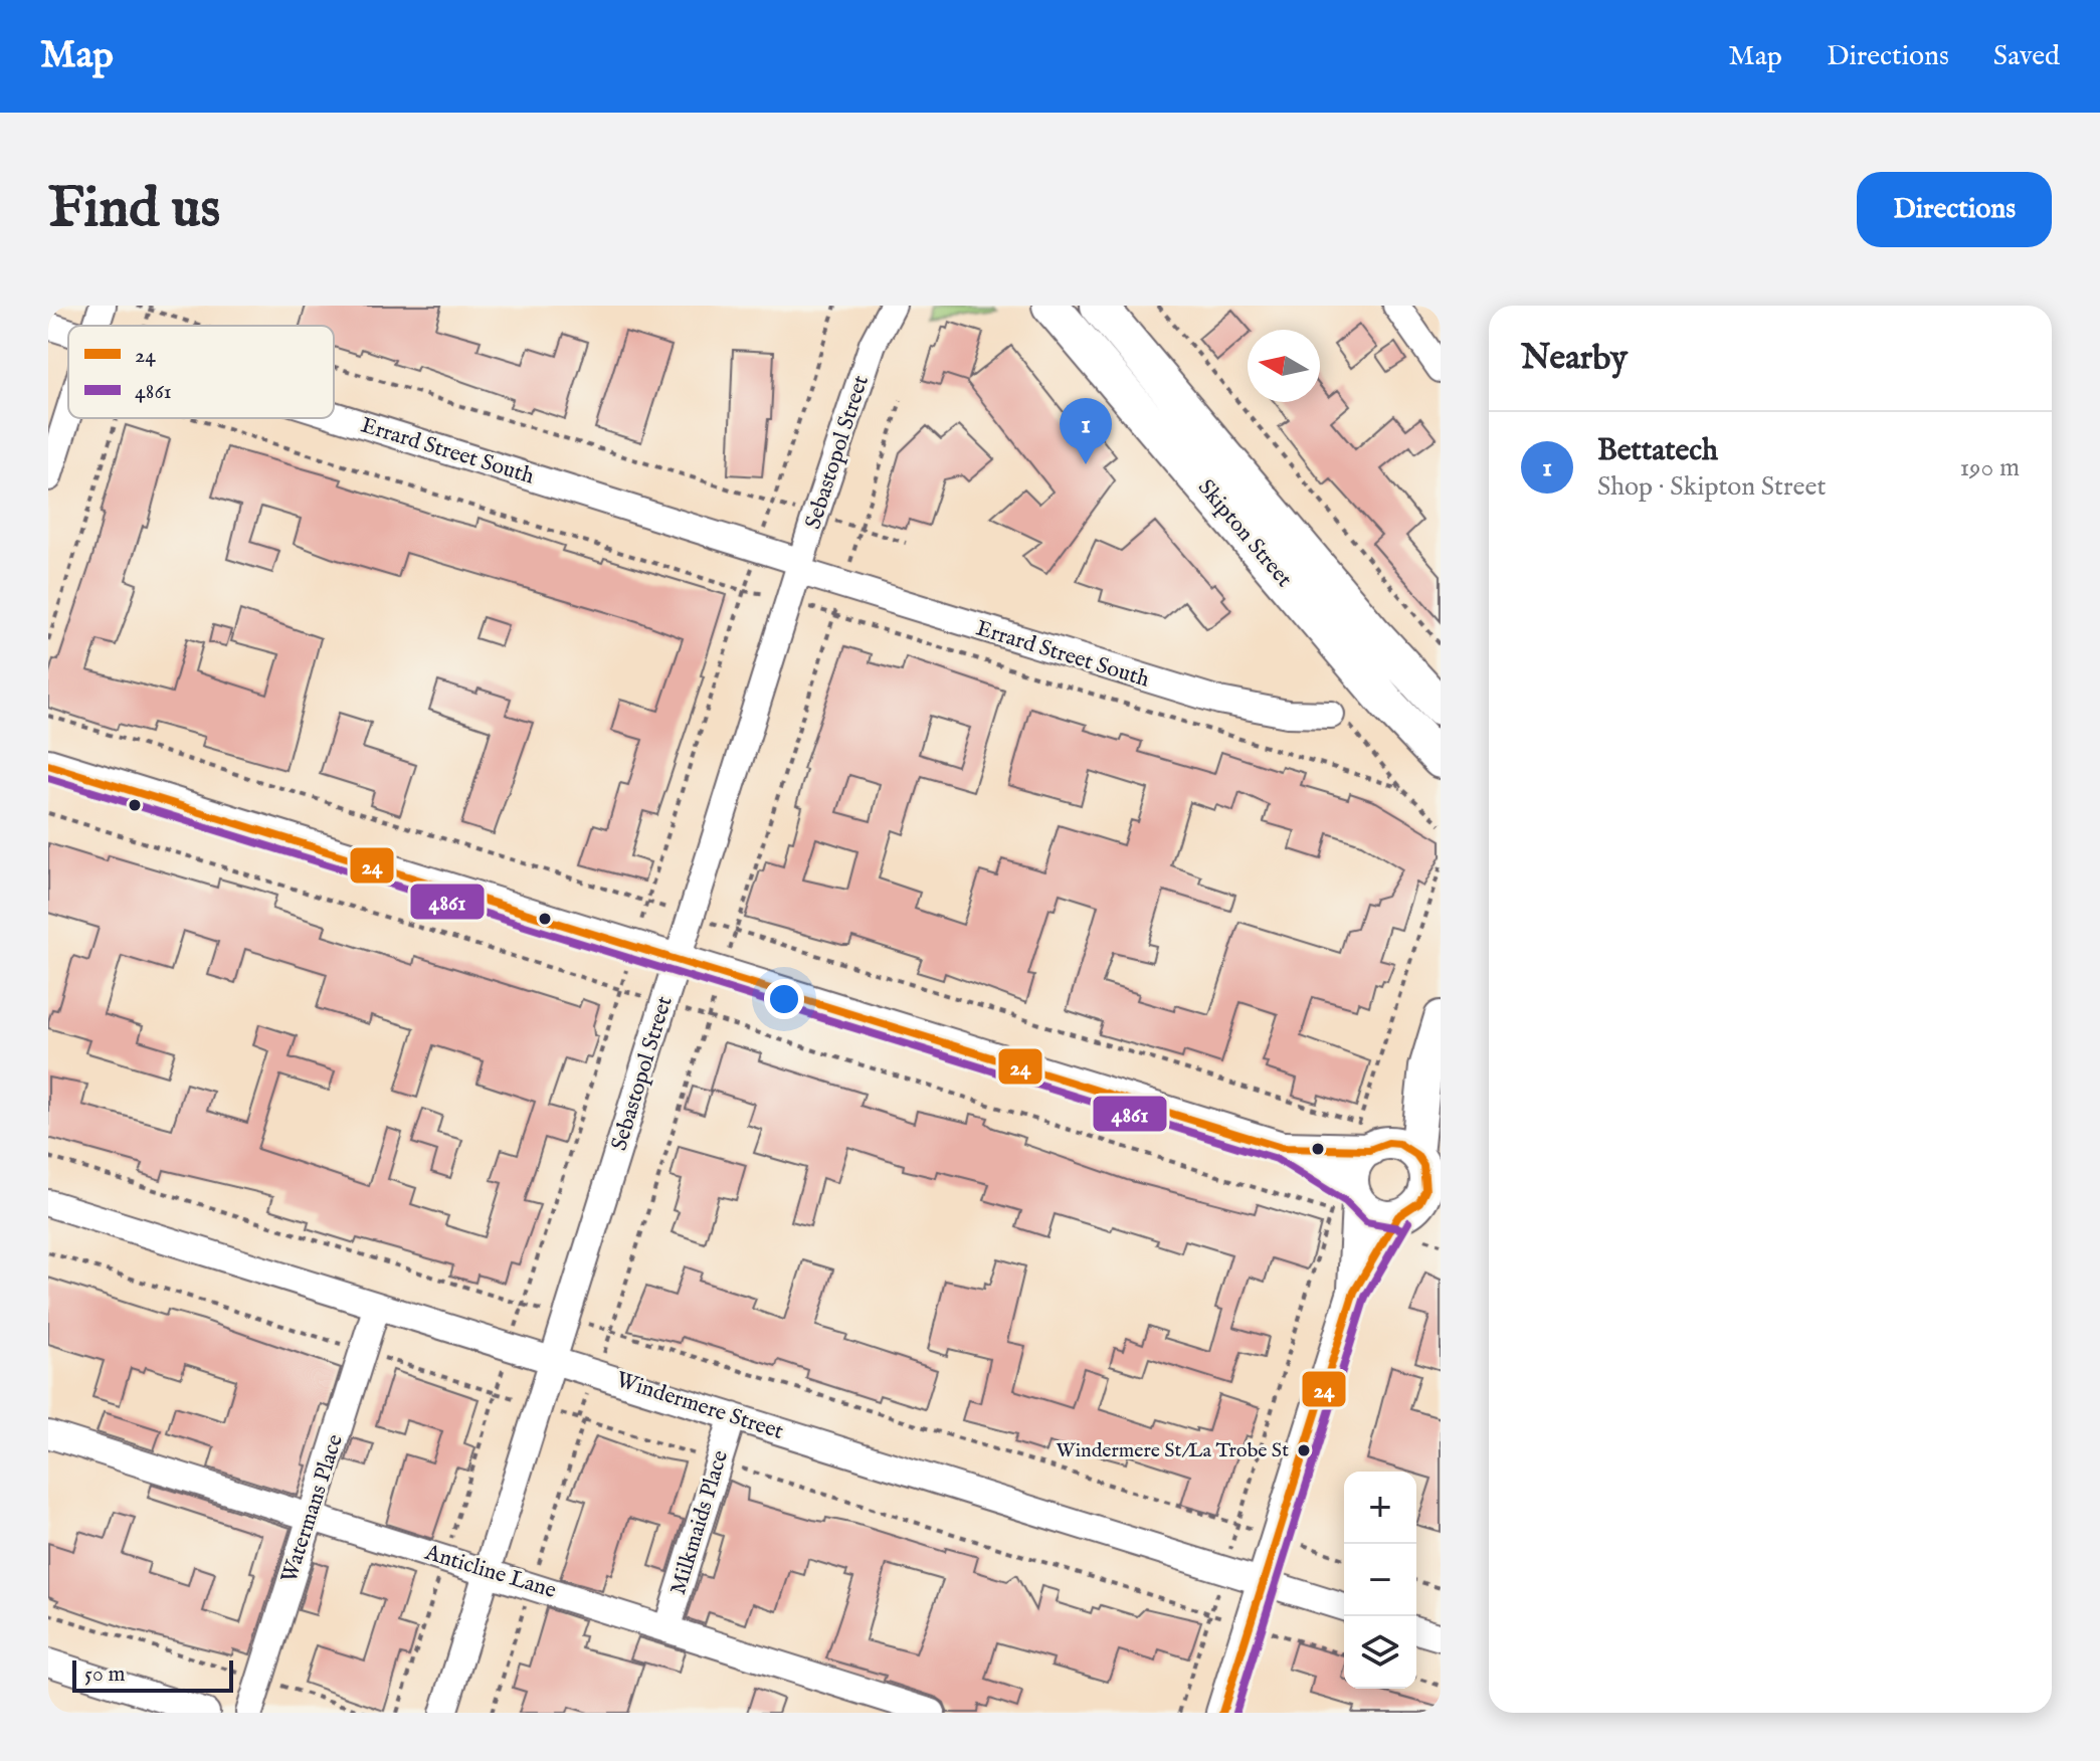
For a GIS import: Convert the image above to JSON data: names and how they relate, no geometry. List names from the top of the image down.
{
  "streets": {
    "highway": ["Skipton Street"],
    "street": [
      "Errard Street South",
      "Sebastopol Street",
      "Windermere Street",
      "Watermans Place",
      "Milkmaids Place",
      "Anticline Lane"
    ]
  },
  "crossings": [
    ["Errard Street South", "Sebastopol Street"],
    ["Sebastopol Street", "Windermere Street"],
    ["Sebastopol Street", "Anticline Lane"],
    ["Windermere Street", "Watermans Place"],
    ["Windermere Street", "Milkmaids Place"],
    ["Watermans Place", "Anticline Lane"],
    ["Milkmaids Place", "Anticline Lane"]
  ],
  "places": ["Windermere St/La Trobe St"],
  "lines": ["transit line 24", "transit line 4861"],
  "legend": ["24", "4861"],
  "scale_bar": "50 m",
  "north": "left",
  "page": {
    "header": "Map",
    "nav": ["Map", "Directions", "Saved"],
    "buttons": "Directions",
    "title": "Find us",
    "heading": "Nearby",
    "pins": "1",
    "list": [
      {
        "mark": "1",
        "name": "Bettatech",
        "note": "Shop · Skipton Street",
        "value": "190 m"
      }
    ],
    "map_buttons": ["+", "−"],
    "scale": "50 m"
  }
}
